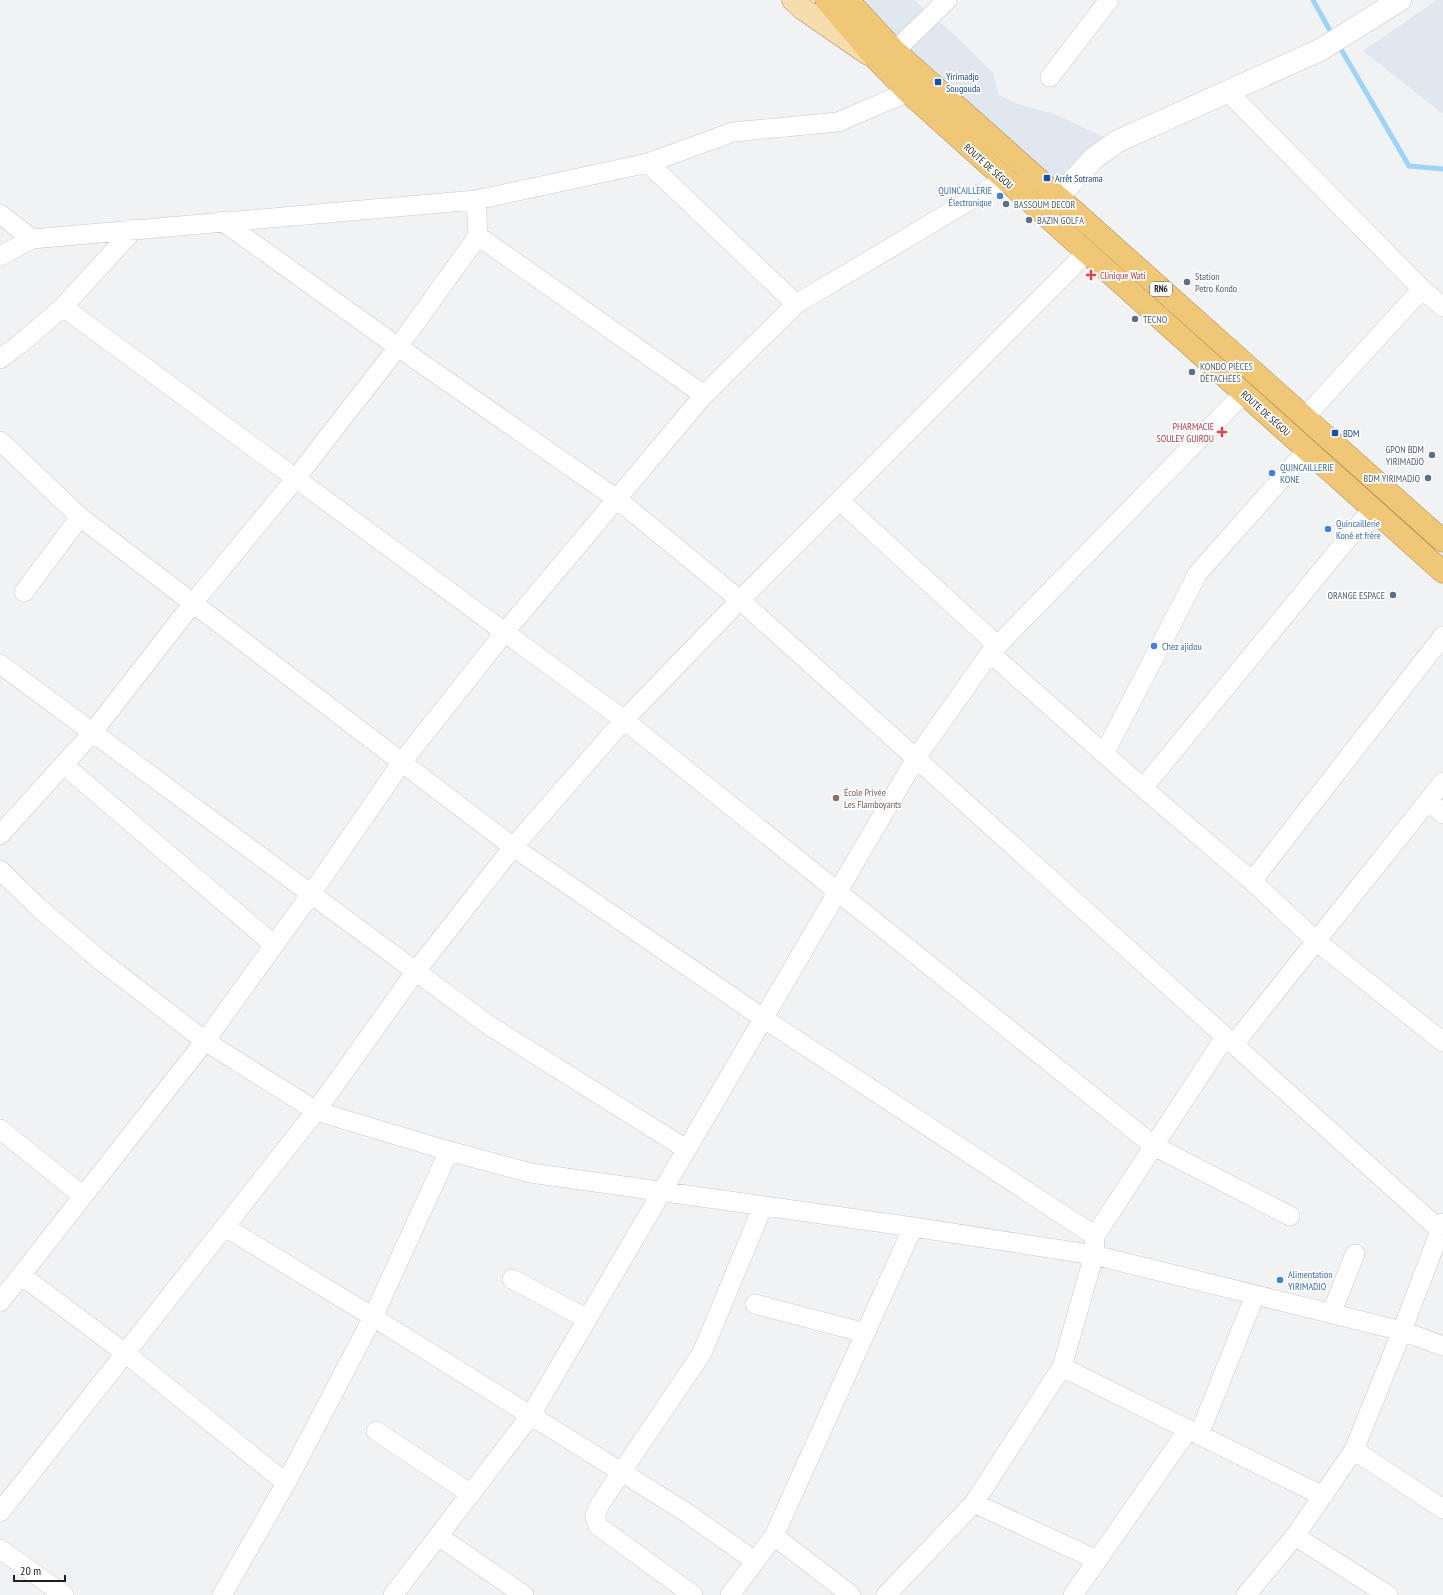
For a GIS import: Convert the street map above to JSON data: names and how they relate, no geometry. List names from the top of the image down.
{
  "streets": {
    "highway": ["ROUTE DE SÉGOU", "RN6"]
  },
  "places": {
    "transit": ["Yirimadjo Sougouda", "Arrêt Sotrama", "BDM"],
    "other": [
      "QUINCAILLERIE Électronique",
      "BASSOUM DECOR",
      "BAZIN GOLFA",
      "Station Petro Kondo",
      "TECNO",
      "KONDO PIÈCES DÉTACHÉES",
      "GPON BDM YIRIMADJO",
      "QUINCAILLERIE KONE",
      "BDM YIRIMADJO",
      "Quincaillerie Koné et frère",
      "ORANGE ESPACE",
      "Chez ajidou",
      "École Privée Les Flamboyants",
      "Alimentation YIRIMADJO"
    ],
    "health": ["Clinique Wati", "PHARMACIE SOULEY GUIROU"]
  },
  "scale_bar": "20 m"
}
